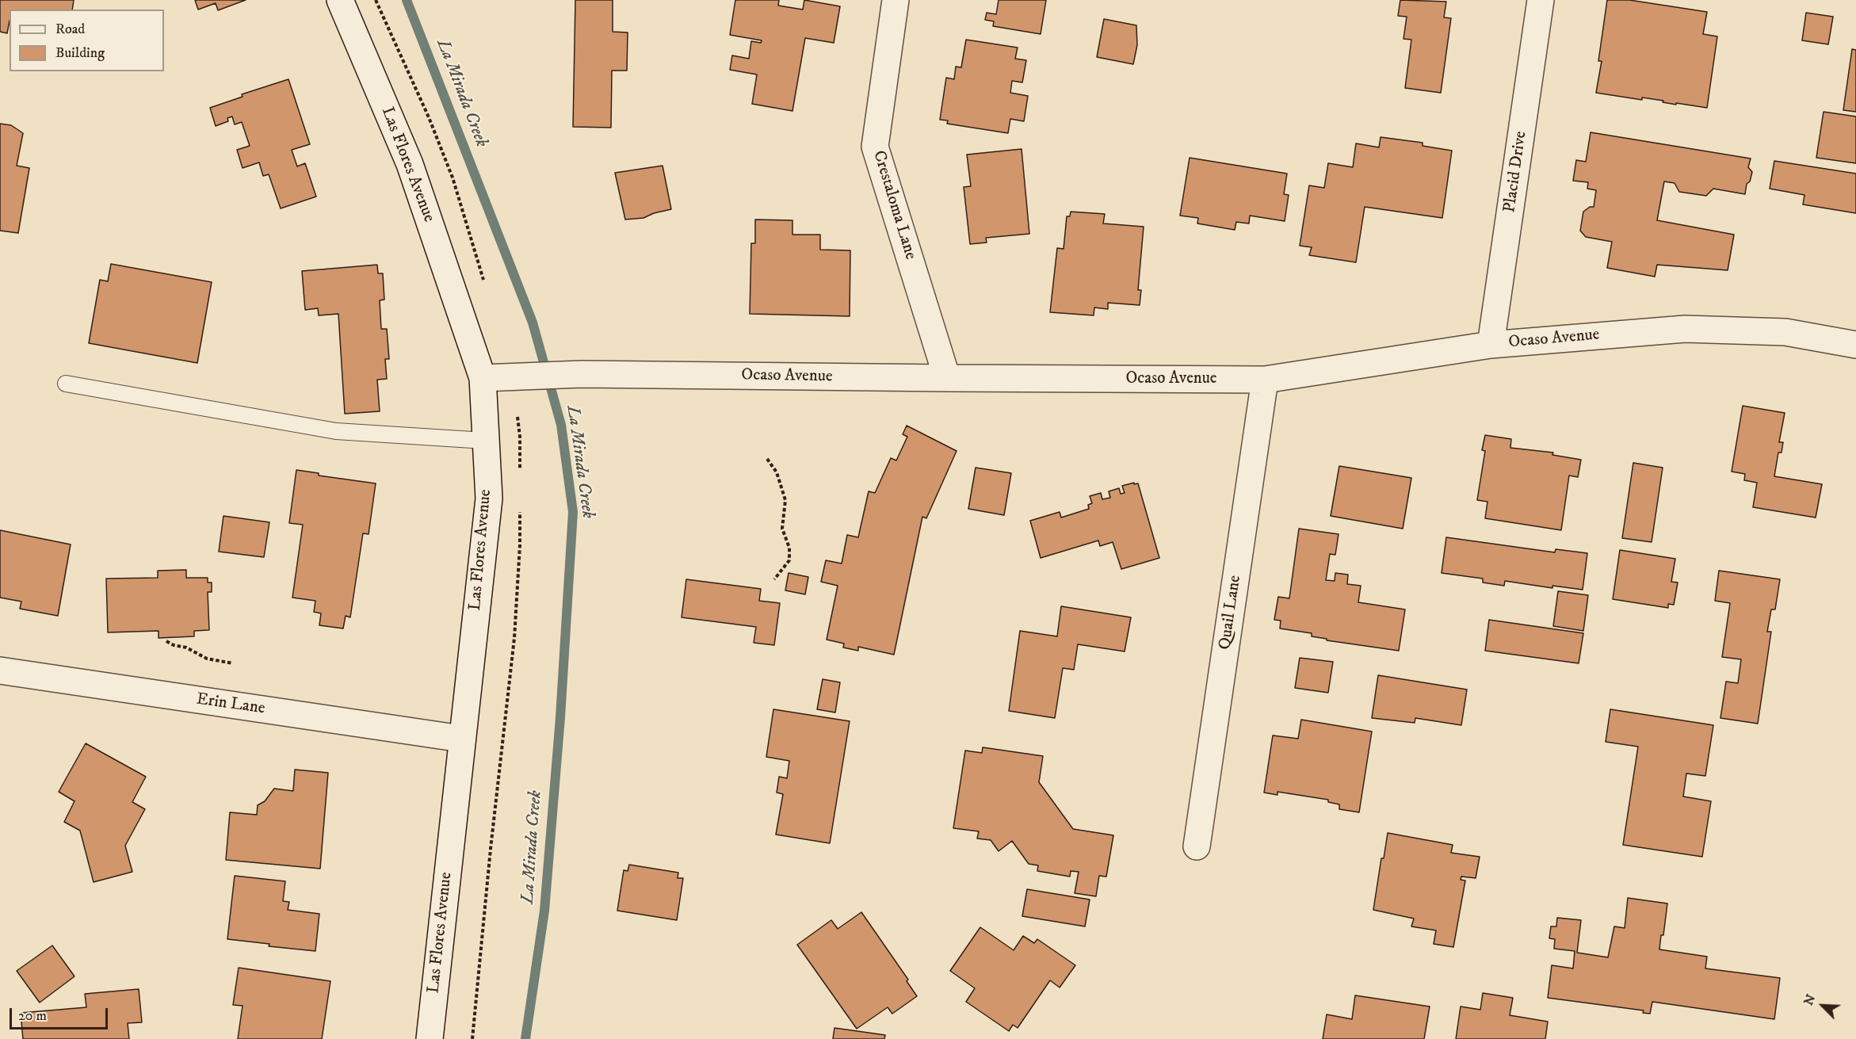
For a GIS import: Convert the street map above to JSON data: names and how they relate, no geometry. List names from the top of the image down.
{
  "streets": {
    "street": [
      "Las Flores Avenue",
      "Placid Drive",
      "Crestaloma Lane",
      "Ocaso Avenue",
      "Quail Lane",
      "Erin Lane"
    ]
  },
  "crossings": [
    ["Las Flores Avenue", "Ocaso Avenue"],
    ["Las Flores Avenue", "Erin Lane"],
    ["Placid Drive", "Ocaso Avenue"],
    ["Crestaloma Lane", "Ocaso Avenue"],
    ["Ocaso Avenue", "Quail Lane"]
  ],
  "water": ["La Mirada Creek"],
  "legend": ["Road", "Building"],
  "scale_bar": "20 m",
  "north": "top left"
}
